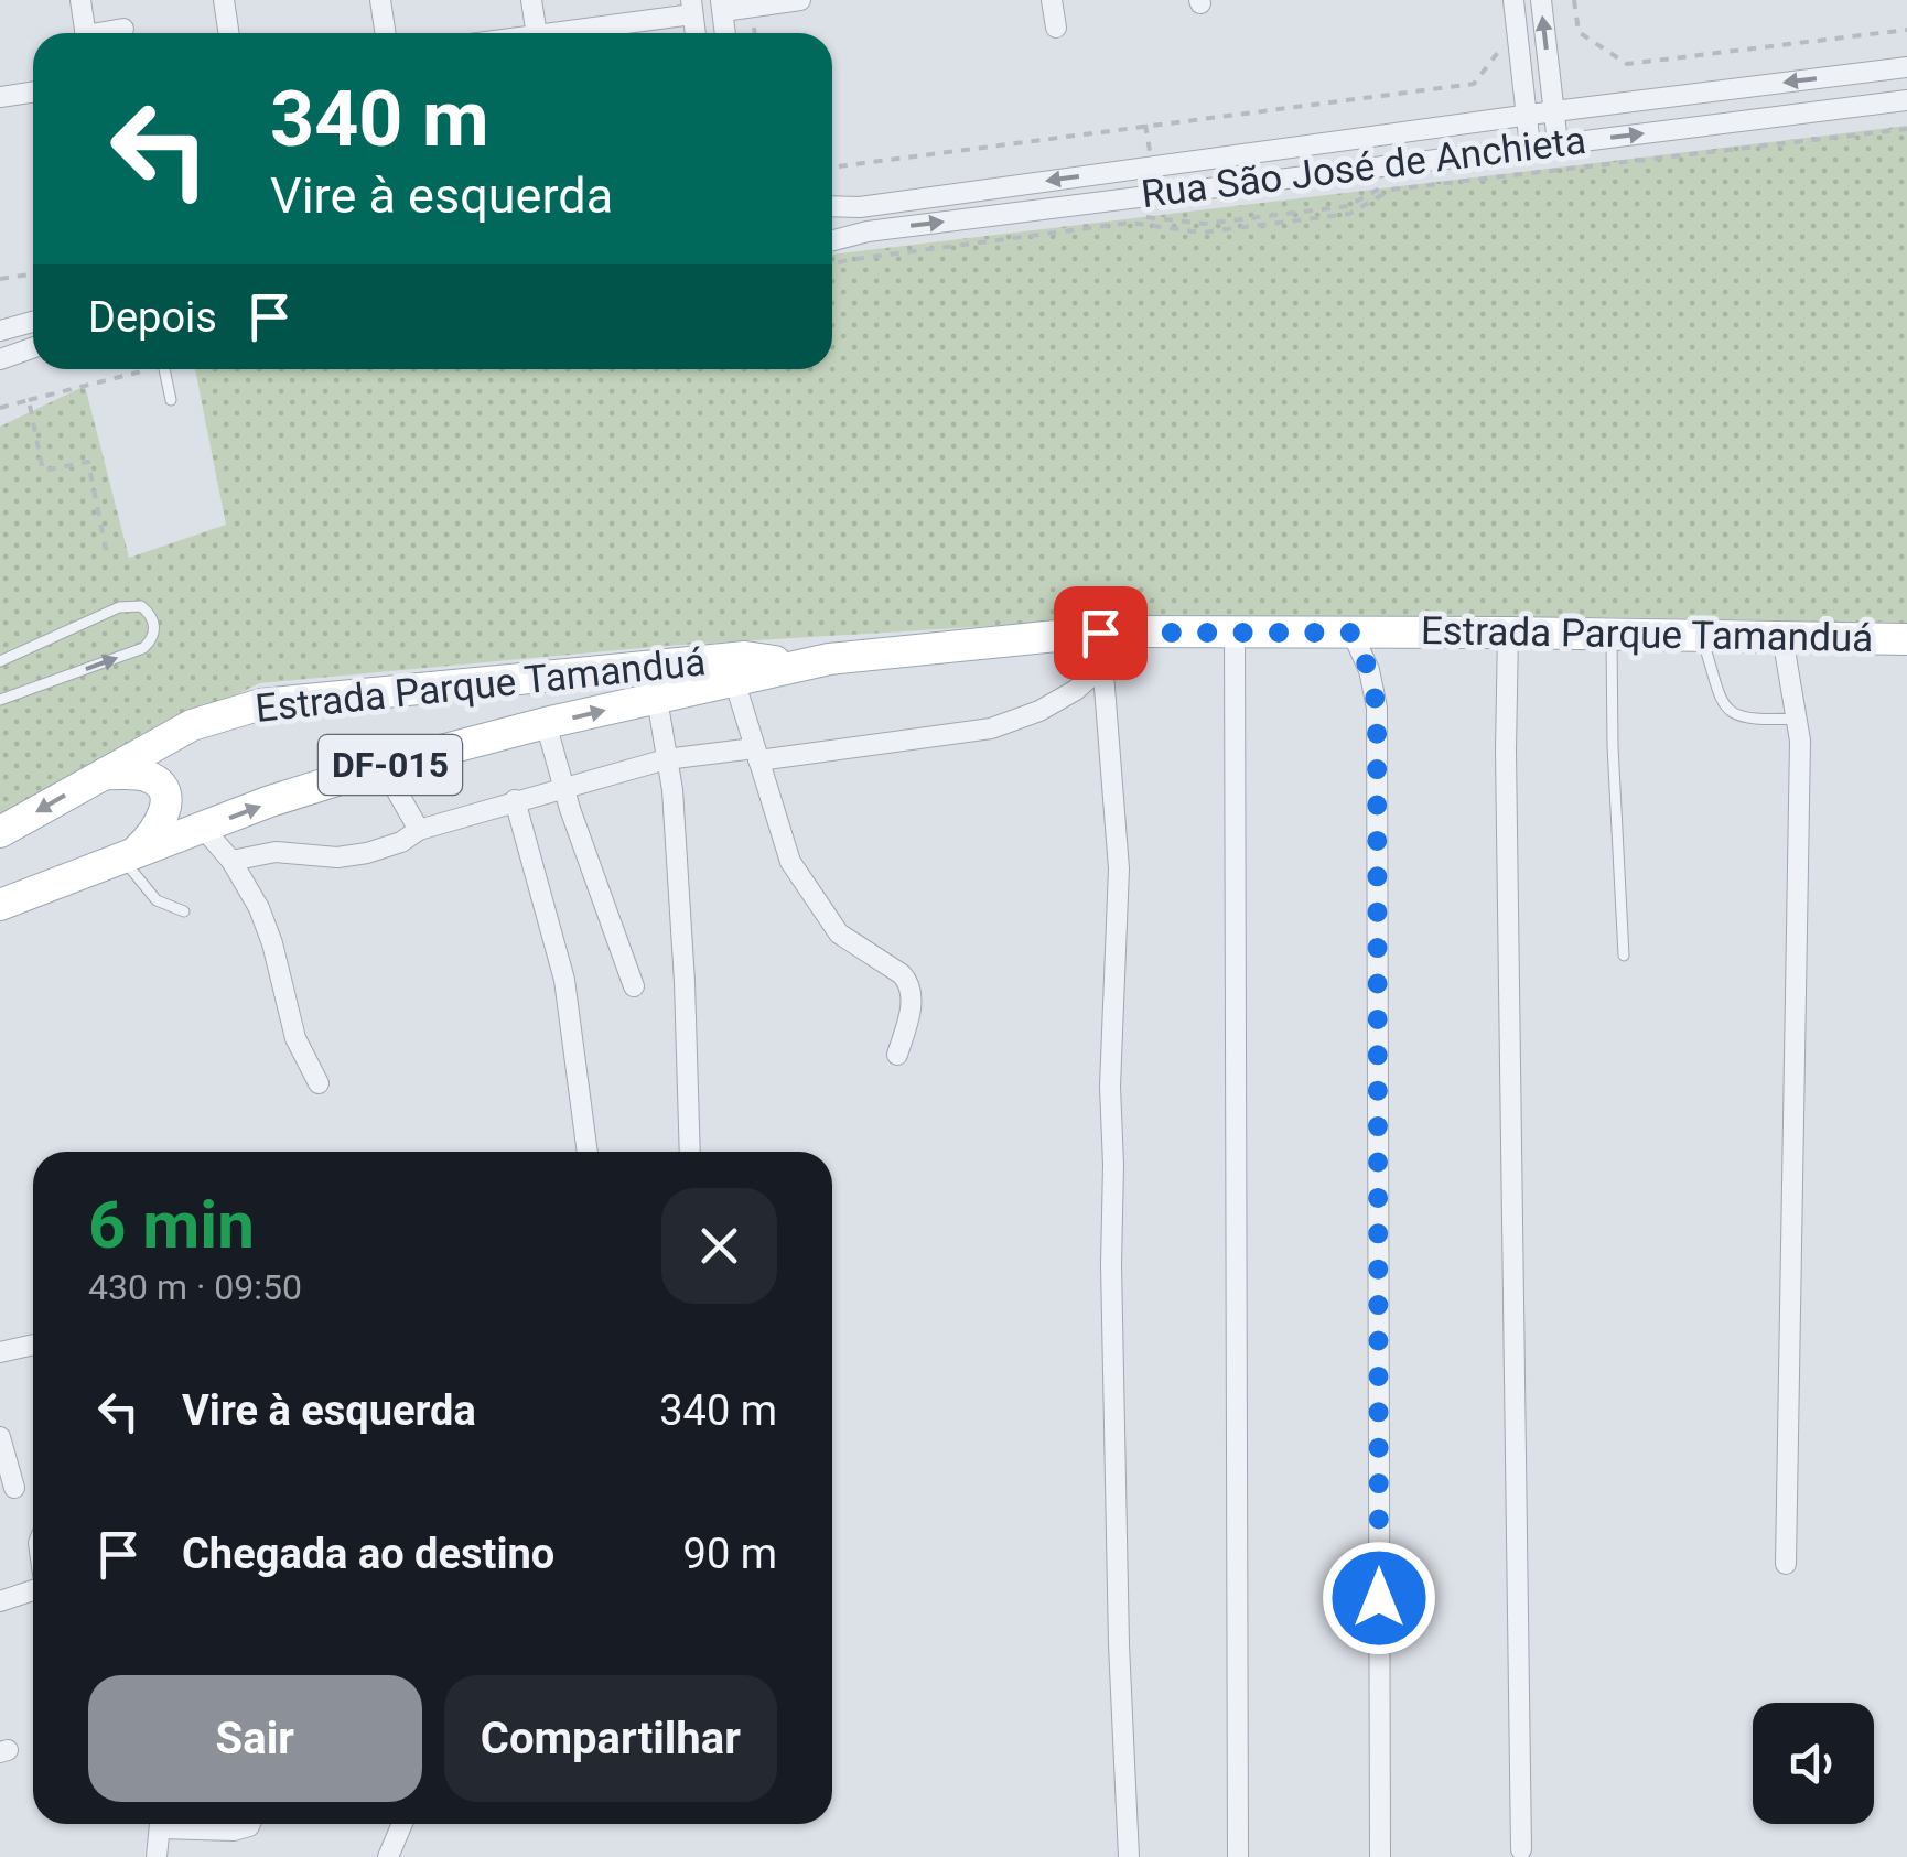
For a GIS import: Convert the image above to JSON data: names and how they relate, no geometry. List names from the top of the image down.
{
  "streets": {
    "main road": ["Estrada Parque Tamanduá", "DF-015"],
    "street": ["Rua São José de Anchieta"]
  },
  "page": {
    "turn": ["340 m", "Vire à esquerda"],
    "then": "Depois",
    "heading": ["6 min", "430 m · 09:50"],
    "list": [
      {
        "name": "Vire à esquerda",
        "value": "340 m"
      },
      {
        "name": "Chegada ao destino",
        "value": "90 m"
      }
    ],
    "buttons": ["Sair", "Compartilhar"]
  }
}
